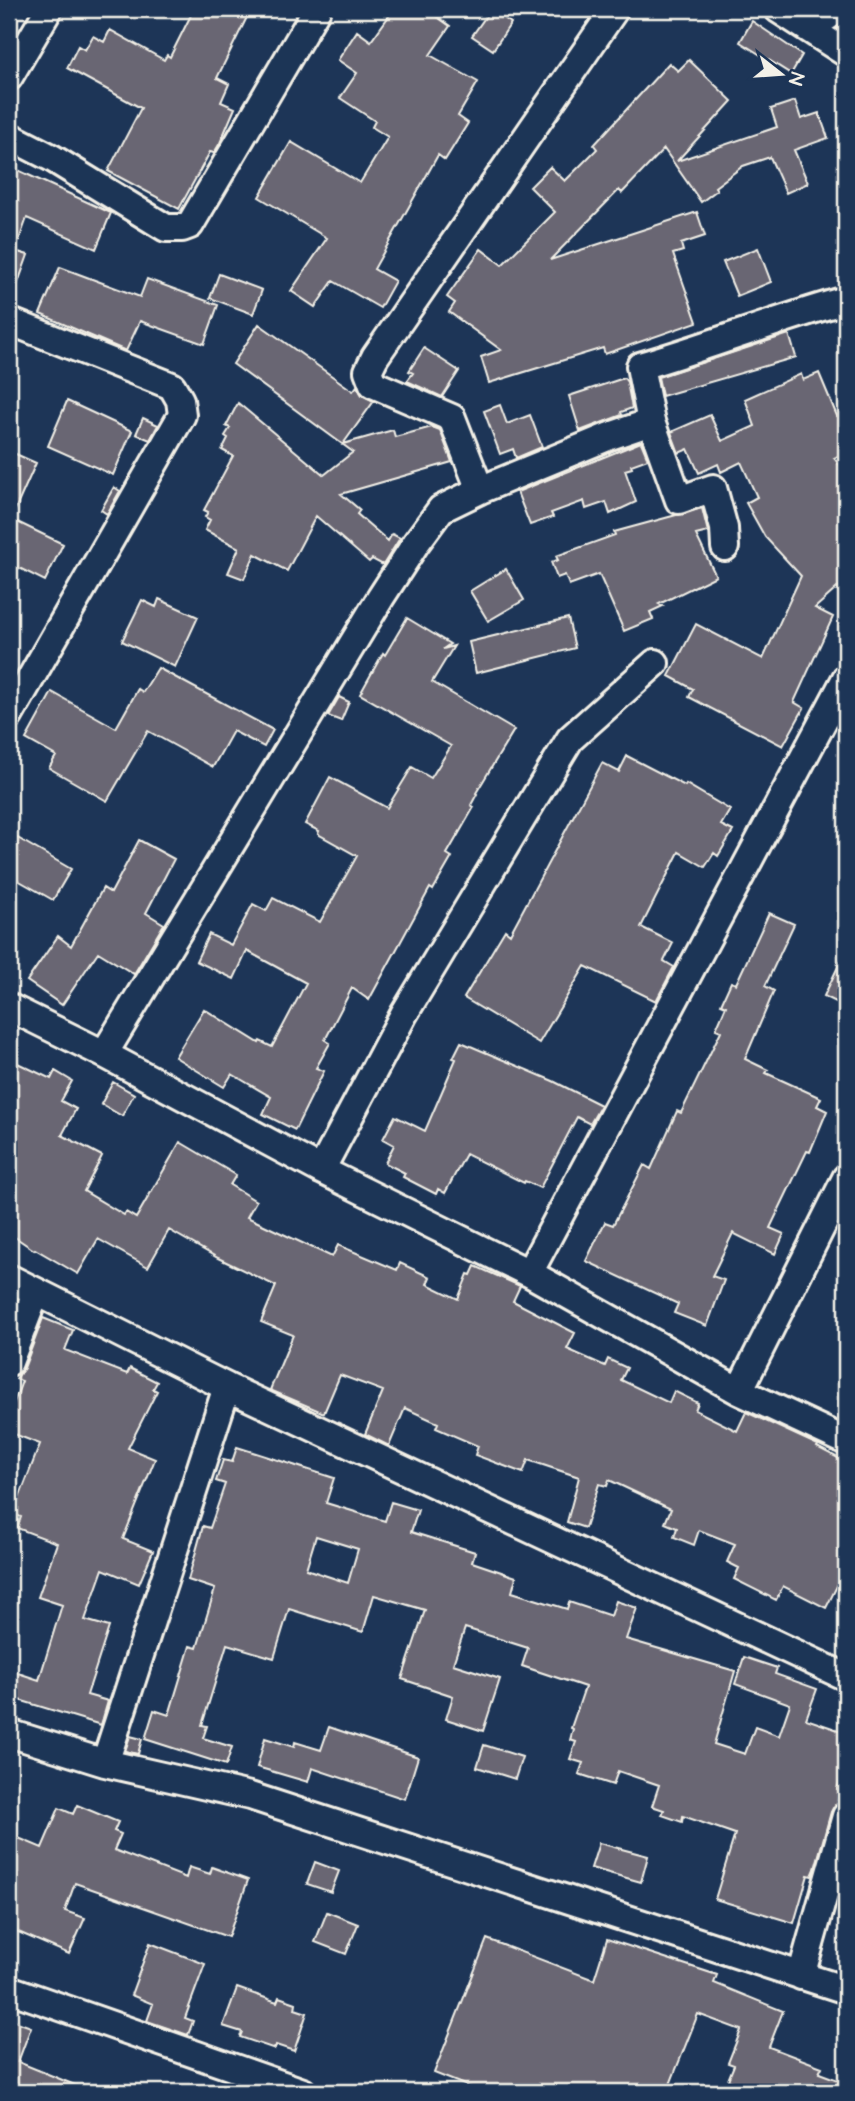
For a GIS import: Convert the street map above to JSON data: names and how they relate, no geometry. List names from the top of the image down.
{
  "north": "right"
}
